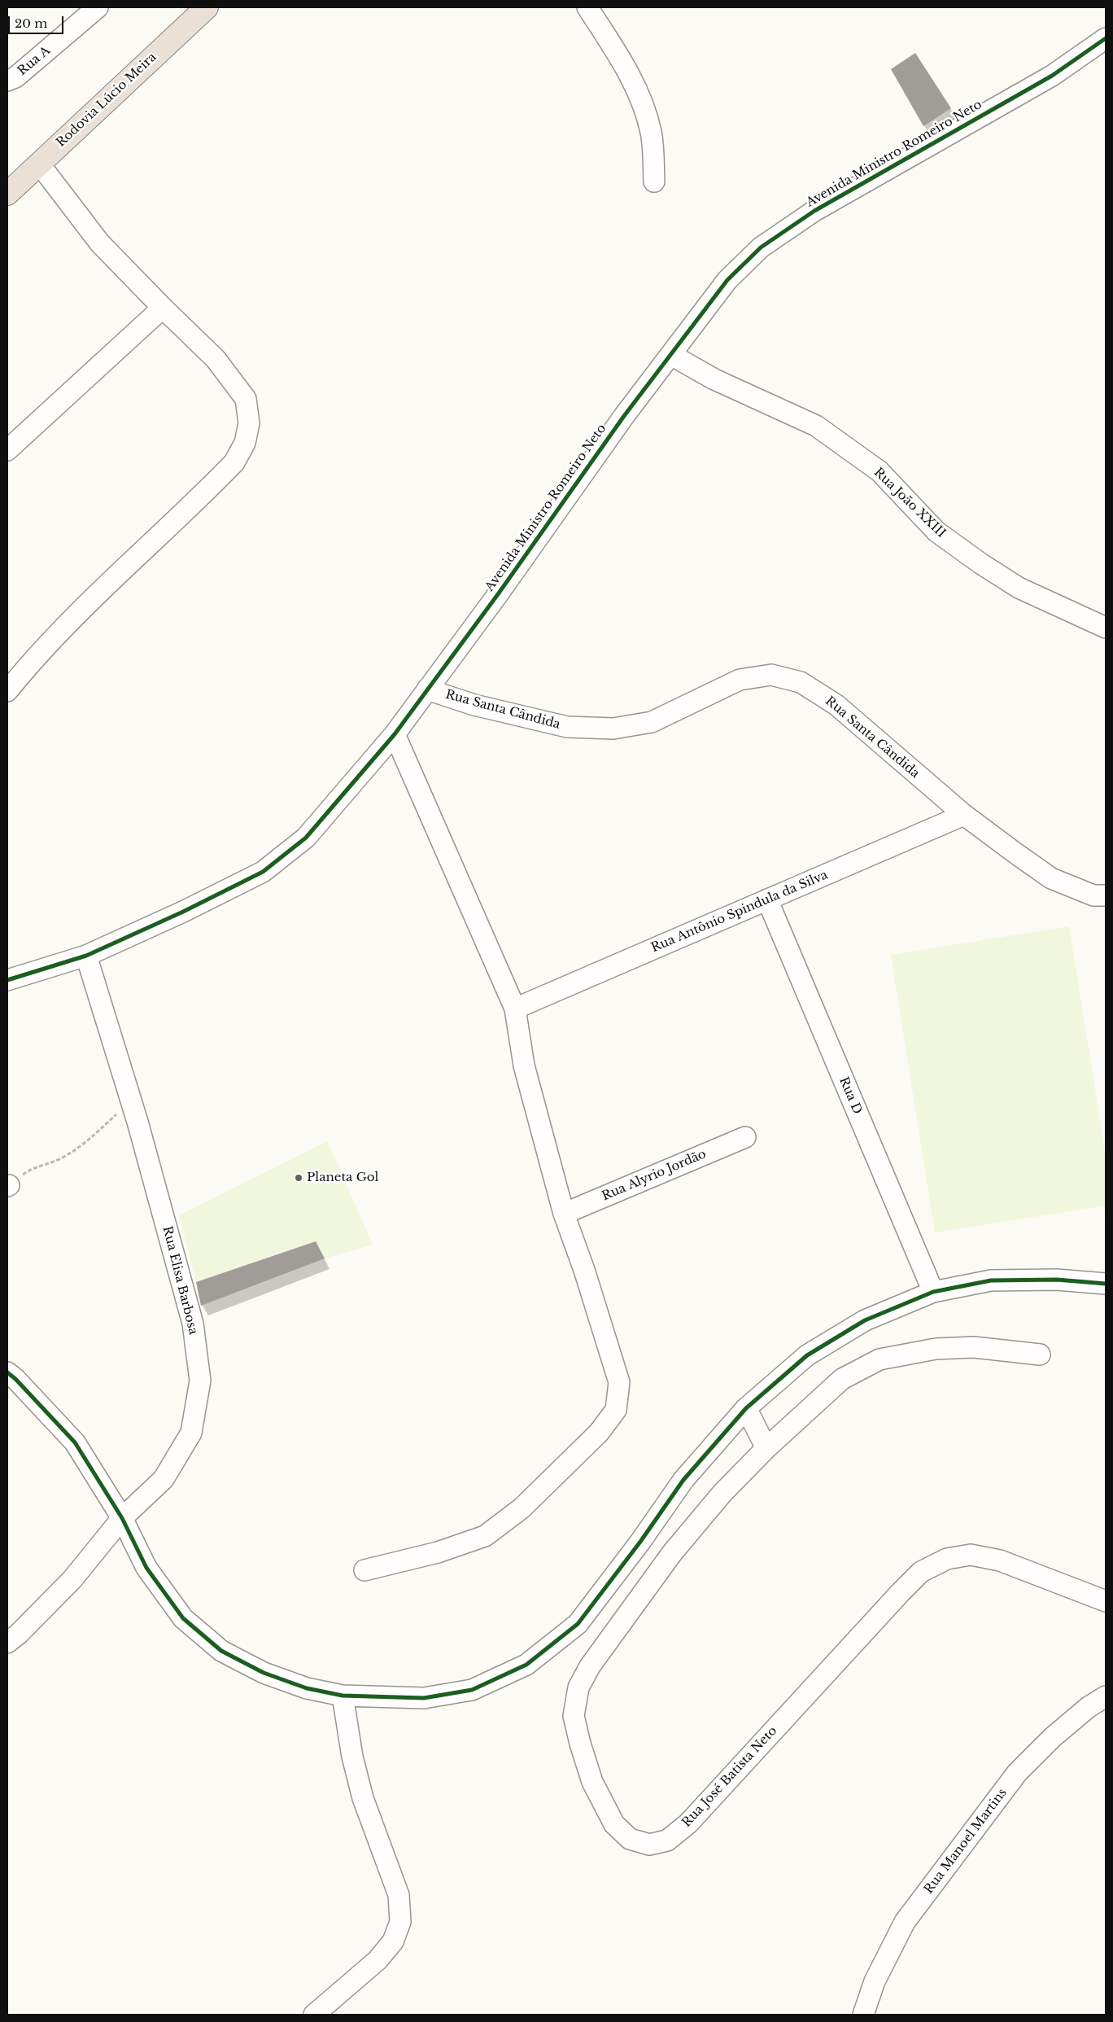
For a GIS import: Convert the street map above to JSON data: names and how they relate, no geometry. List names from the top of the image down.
{
  "streets": {
    "highway": ["Rodovia Lúcio Meira"],
    "street": [
      "Rua A",
      "Avenida Ministro Romeiro Neto",
      "Rua João XXIII",
      "Rua Santa Cândida",
      "Rua Antônio Spindula da Silva",
      "Rua D",
      "Rua Alyrio Jordão",
      "Rua Elisa Barbosa",
      "Rua José Batista Neto",
      "Rua Manoel Martins"
    ]
  },
  "crossings": [
    ["Avenida Ministro Romeiro Neto", "Rua João XXIII"],
    ["Avenida Ministro Romeiro Neto", "Rua Santa Cândida"],
    ["Avenida Ministro Romeiro Neto", "Rua Elisa Barbosa"],
    ["Rua Santa Cândida", "Rua Antônio Spindula da Silva"],
    ["Rua Antônio Spindula da Silva", "Rua D"]
  ],
  "places": ["Planeta Gol"],
  "scale_bar": "20 m"
}
